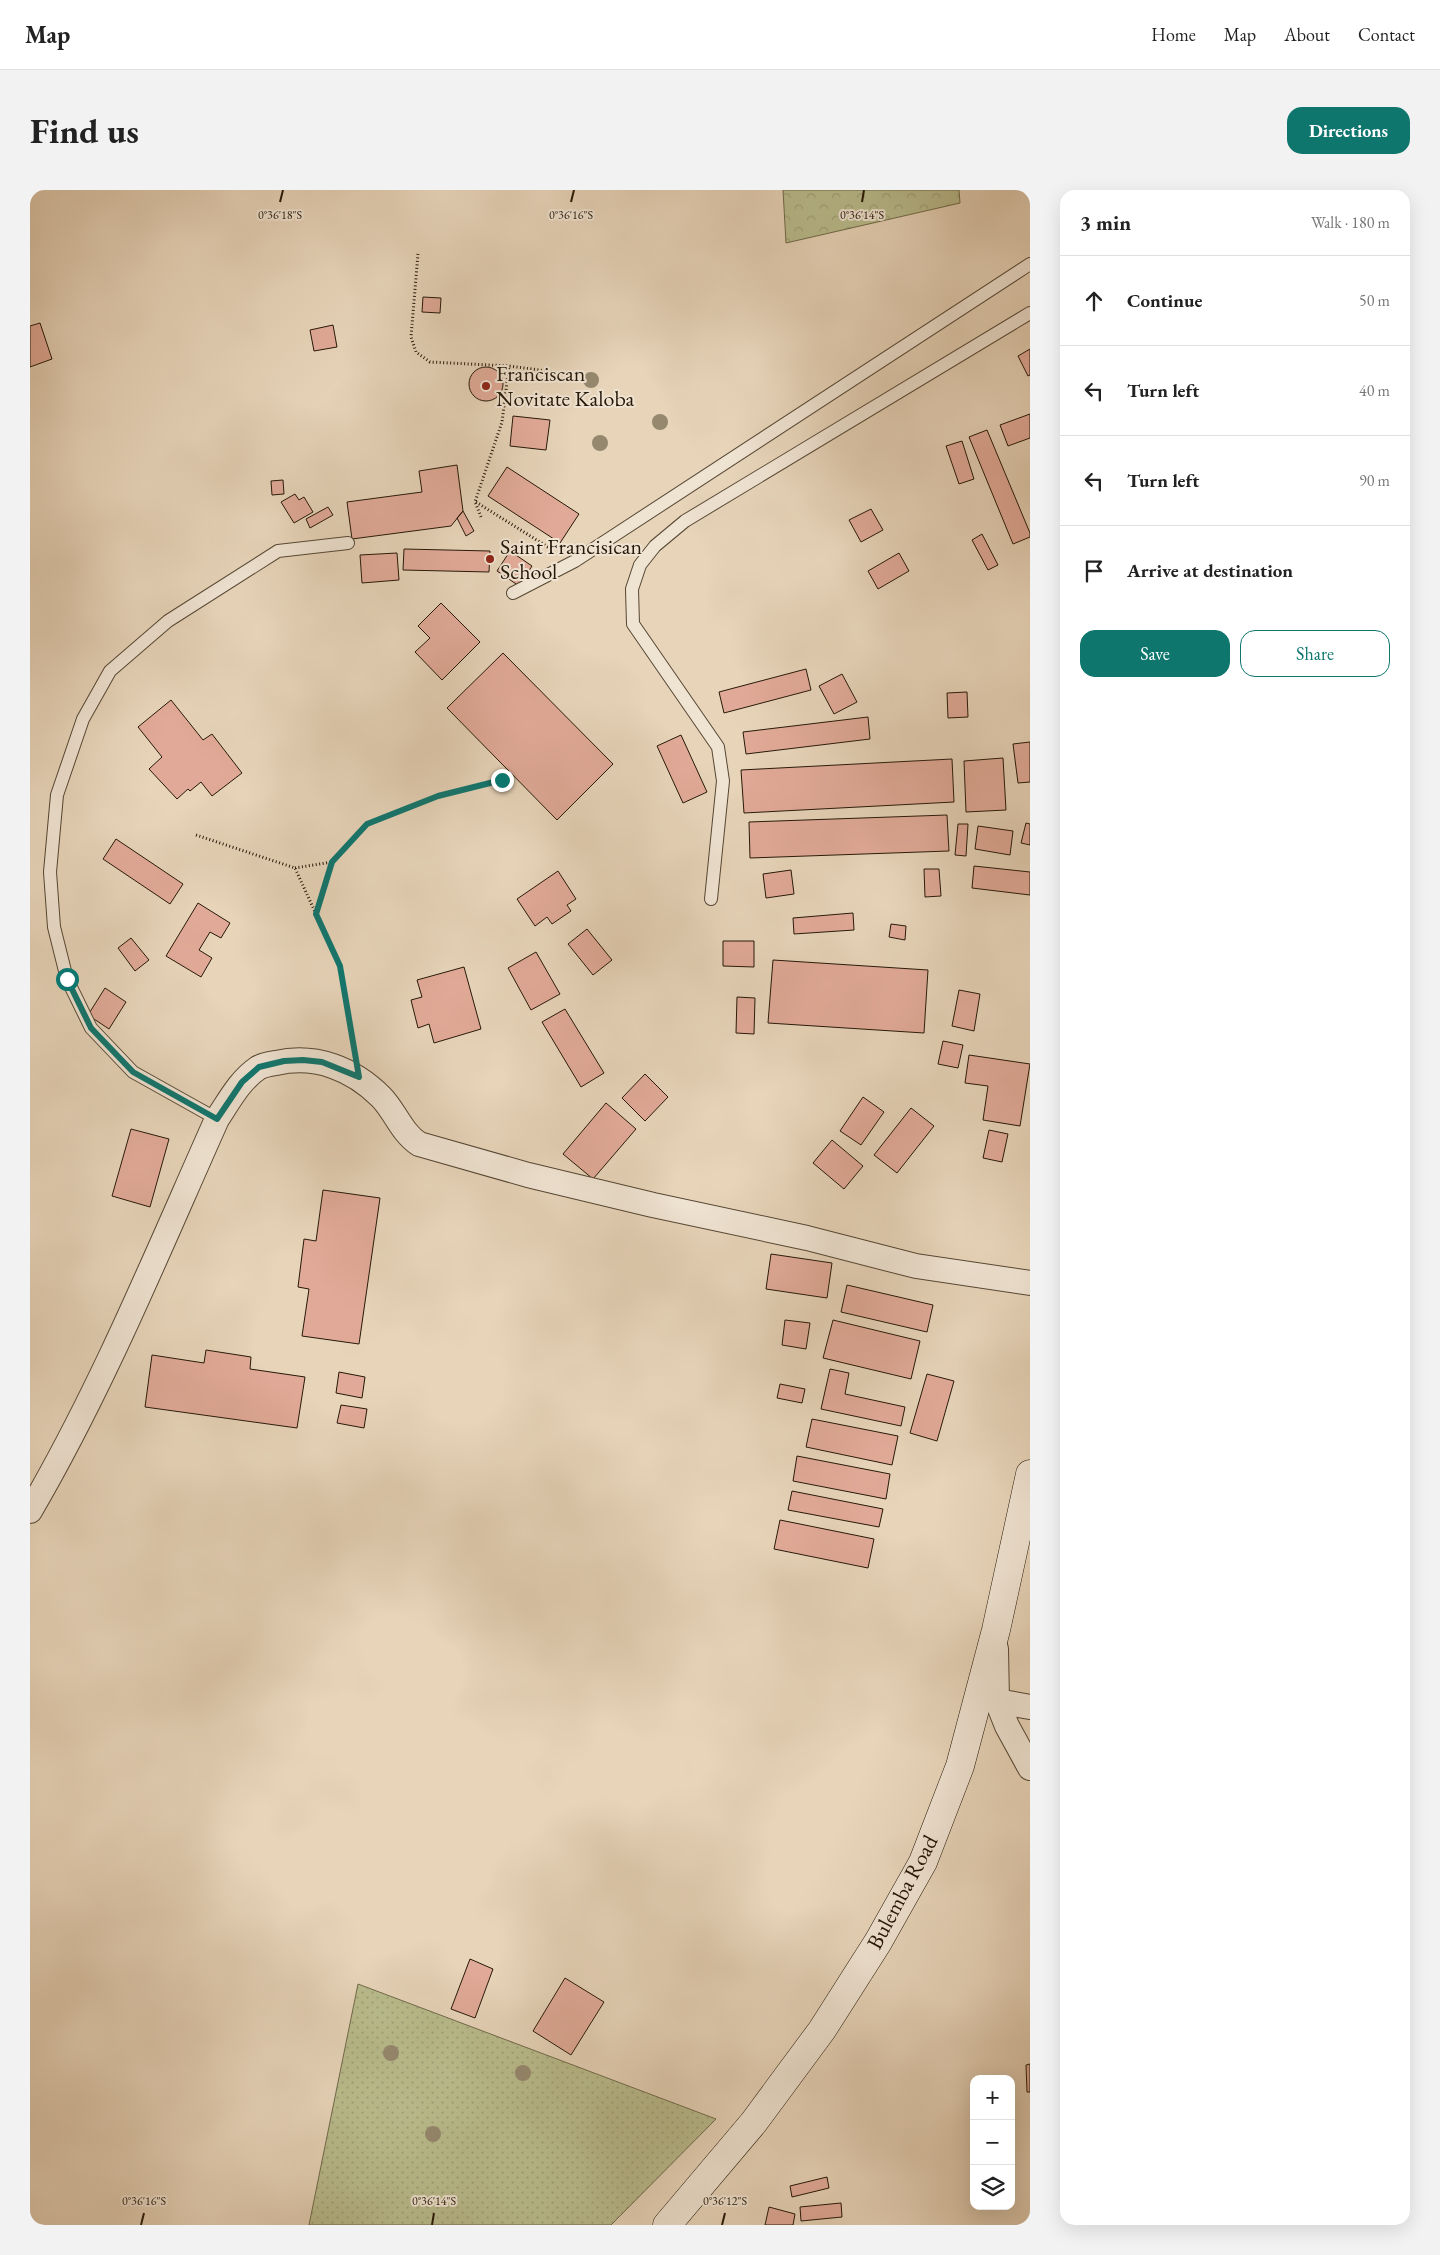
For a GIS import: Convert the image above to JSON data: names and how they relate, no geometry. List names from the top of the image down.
{
  "streets": {
    "main road": ["Bulemba Road"]
  },
  "places": ["Franciscan Novitate Kaloba", "Saint Francisican School"],
  "page": {
    "header": "Map",
    "nav": [
      "Home",
      "Map",
      "About",
      "Contact"
    ],
    "buttons": [
      "Directions",
      ["Save", "Share"]
    ],
    "title": "Find us",
    "heading": ["3 min", "Walk · 180 m"],
    "list": [
      ["Continue", "50 m"],
      ["Turn left", "40 m"],
      ["Turn left", "90 m"],
      "Arrive at destination"
    ],
    "map_buttons": ["+", "−"]
  },
  "coordinates": [
    "0°36'18\"S",
    "0°36'16\"S",
    "0°36'14\"S",
    "0°36'12\"S"
  ]
}
